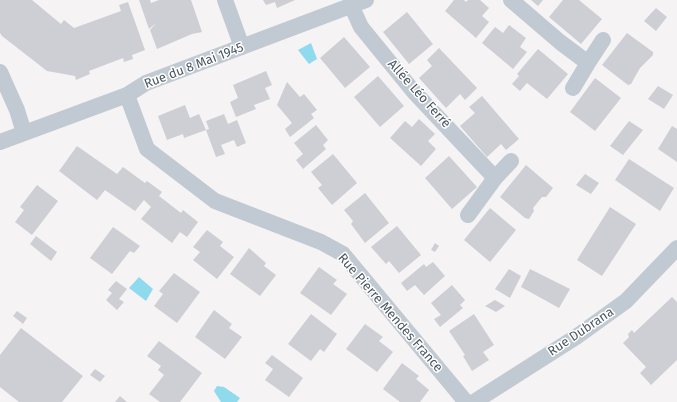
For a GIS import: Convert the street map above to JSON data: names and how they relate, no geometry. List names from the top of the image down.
{
  "streets": {
    "street": [
      "Rue du 8 Mai 1945",
      "Allée Léo Ferré",
      "Rue Pierre Mendes France",
      "Rue Dubrana"
    ]
  },
  "crossings": [
    ["Rue du 8 Mai 1945", "Allée Léo Ferré"],
    ["Rue du 8 Mai 1945", "Rue Pierre Mendes France"]
  ]
}
